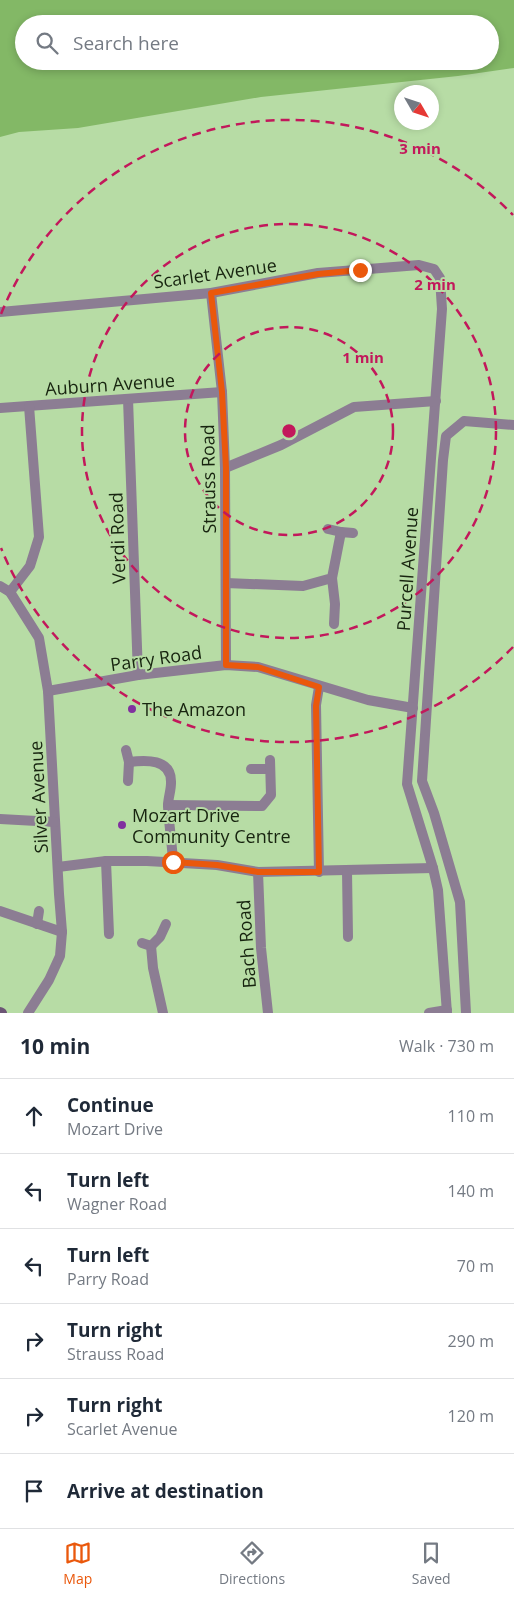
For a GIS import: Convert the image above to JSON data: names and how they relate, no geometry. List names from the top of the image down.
{
  "streets": {
    "street": [
      "Scarlet Avenue",
      "Auburn Avenue",
      "Strauss Road",
      "Verdi Road",
      "Purcell Avenue",
      "Parry Road",
      "Silver Avenue",
      "Bach Road"
    ]
  },
  "crossings": [
    ["Scarlet Avenue", "Strauss Road"],
    ["Scarlet Avenue", "Purcell Avenue"],
    ["Auburn Avenue", "Strauss Road"],
    ["Auburn Avenue", "Verdi Road"],
    ["Strauss Road", "Parry Road"],
    ["Verdi Road", "Parry Road"],
    ["Purcell Avenue", "Parry Road"],
    ["Parry Road", "Silver Avenue"]
  ],
  "places": ["The Amazon", "Mozart Drive Community Centre"],
  "north": "bottom right",
  "page": {
    "search": "Search here",
    "heading": ["10 min", "Walk · 730 m"],
    "list": [
      ["Continue", "Mozart Drive", "110 m"],
      ["Turn left", "Wagner Road", "140 m"],
      ["Turn left", "Parry Road", "70 m"],
      ["Turn right", "Strauss Road", "290 m"],
      ["Turn right", "Scarlet Avenue", "120 m"],
      "Arrive at destination"
    ],
    "nav": ["Map", "Directions", "Saved"]
  },
  "rings": ["3 min", "2 min", "1 min"]
}
